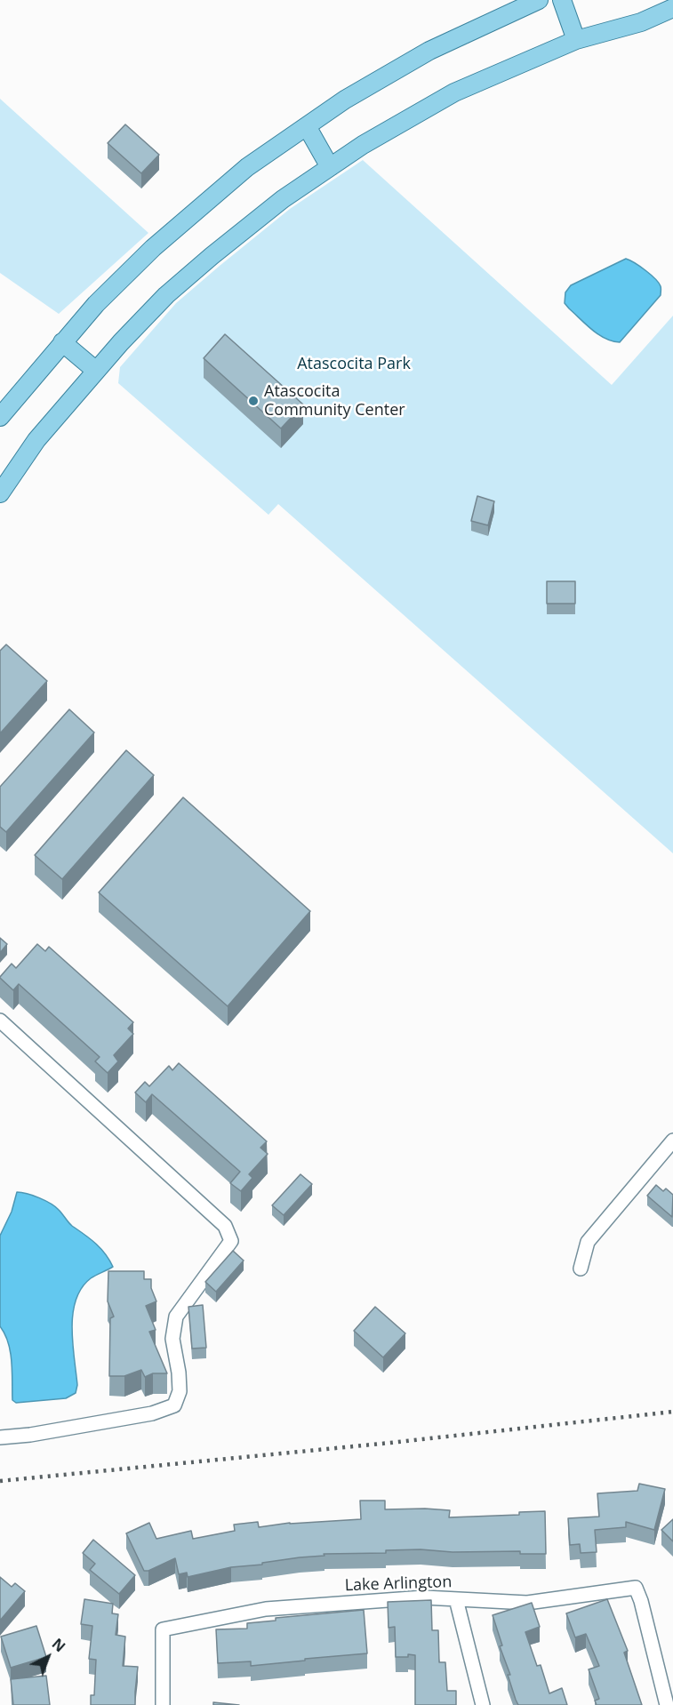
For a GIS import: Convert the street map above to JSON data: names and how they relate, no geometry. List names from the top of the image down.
{
  "streets": {
    "street": ["Lake Arlington"]
  },
  "parks": ["Atascocita Park"],
  "places": ["Atascocita Community Center"],
  "north": "top right"
}
